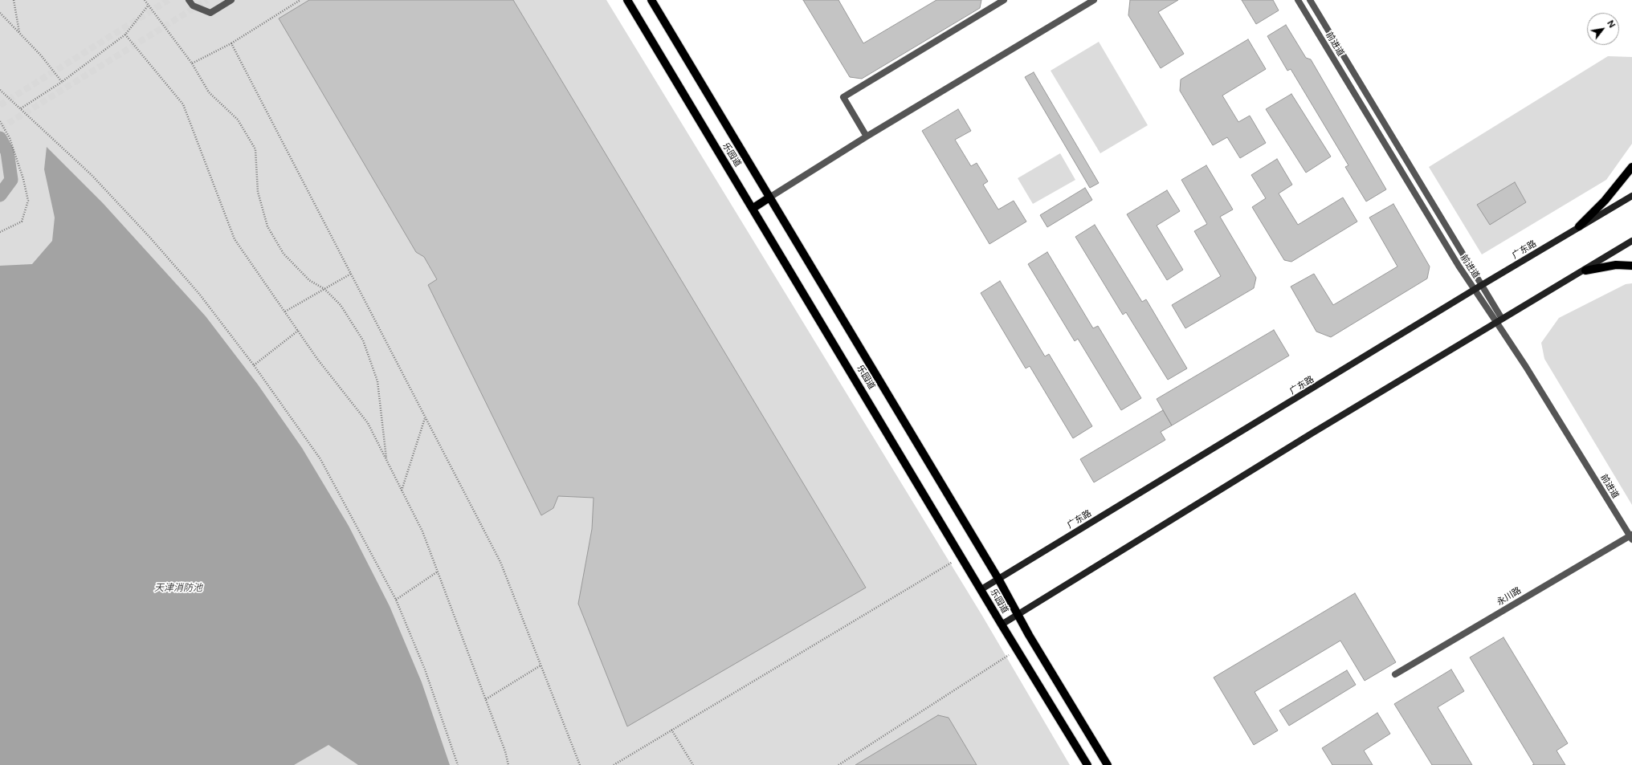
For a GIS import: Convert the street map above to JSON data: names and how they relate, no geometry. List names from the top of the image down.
{
  "streets": {
    "main road": ["乐园道", "广东路"],
    "street": ["前进道", "永川路"]
  },
  "crossings": [
    ["前进道", "广东路"],
    ["前进道", "永川路"],
    ["乐园道", "广东路"]
  ],
  "water": ["天津消防池"],
  "north": "top right"
}
